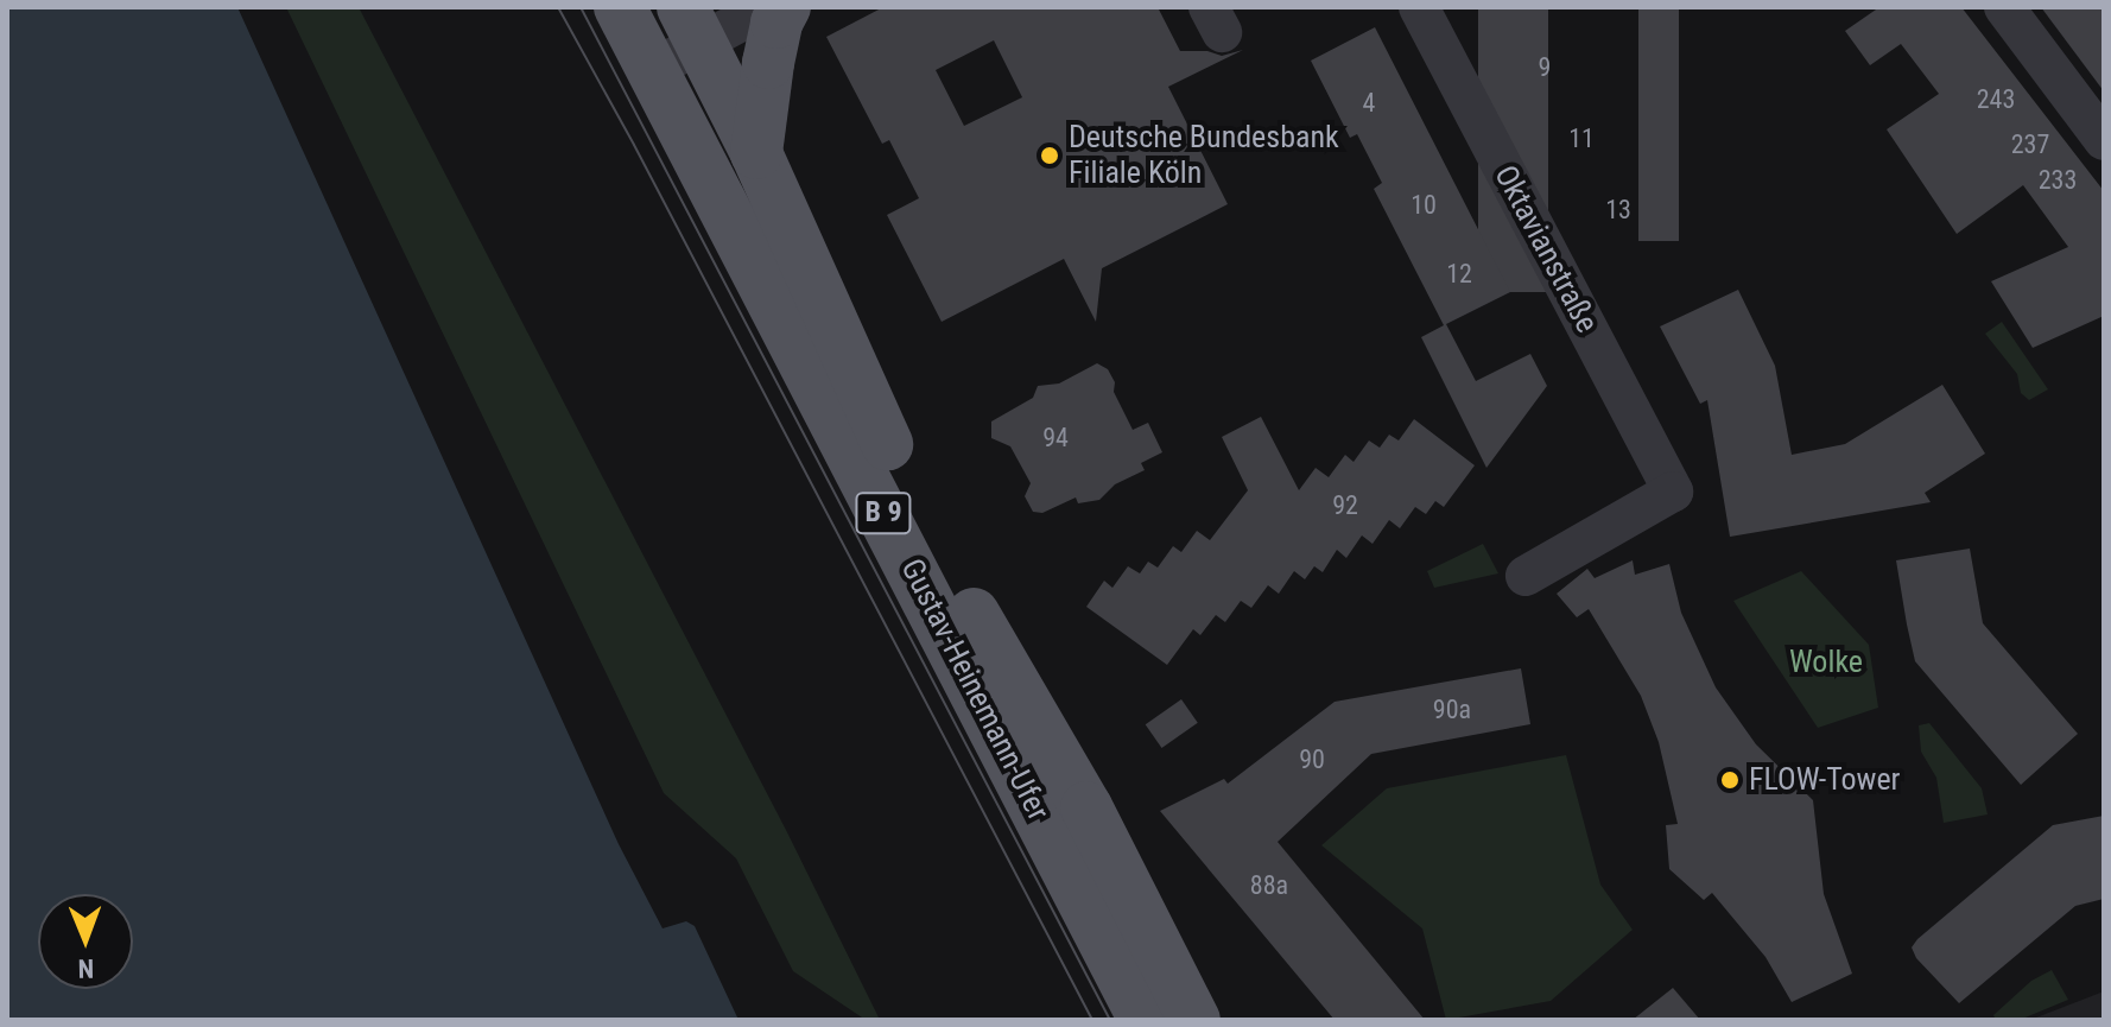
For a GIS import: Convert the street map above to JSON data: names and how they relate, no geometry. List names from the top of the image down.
{
  "streets": {
    "main road": ["B 9", "Gustav-Heinemann-Ufer"],
    "street": ["Oktavianstraße"]
  },
  "parks": ["Wolke"],
  "places": ["Deutsche Bundesbank Filiale Köln", "FLOW-Tower"],
  "house_numbers": [
    "9",
    "243",
    "4",
    "11",
    "237",
    "233",
    "10",
    "13",
    "12",
    "94",
    "92",
    "90a",
    "90",
    "88a"
  ],
  "north": "bottom"
}
